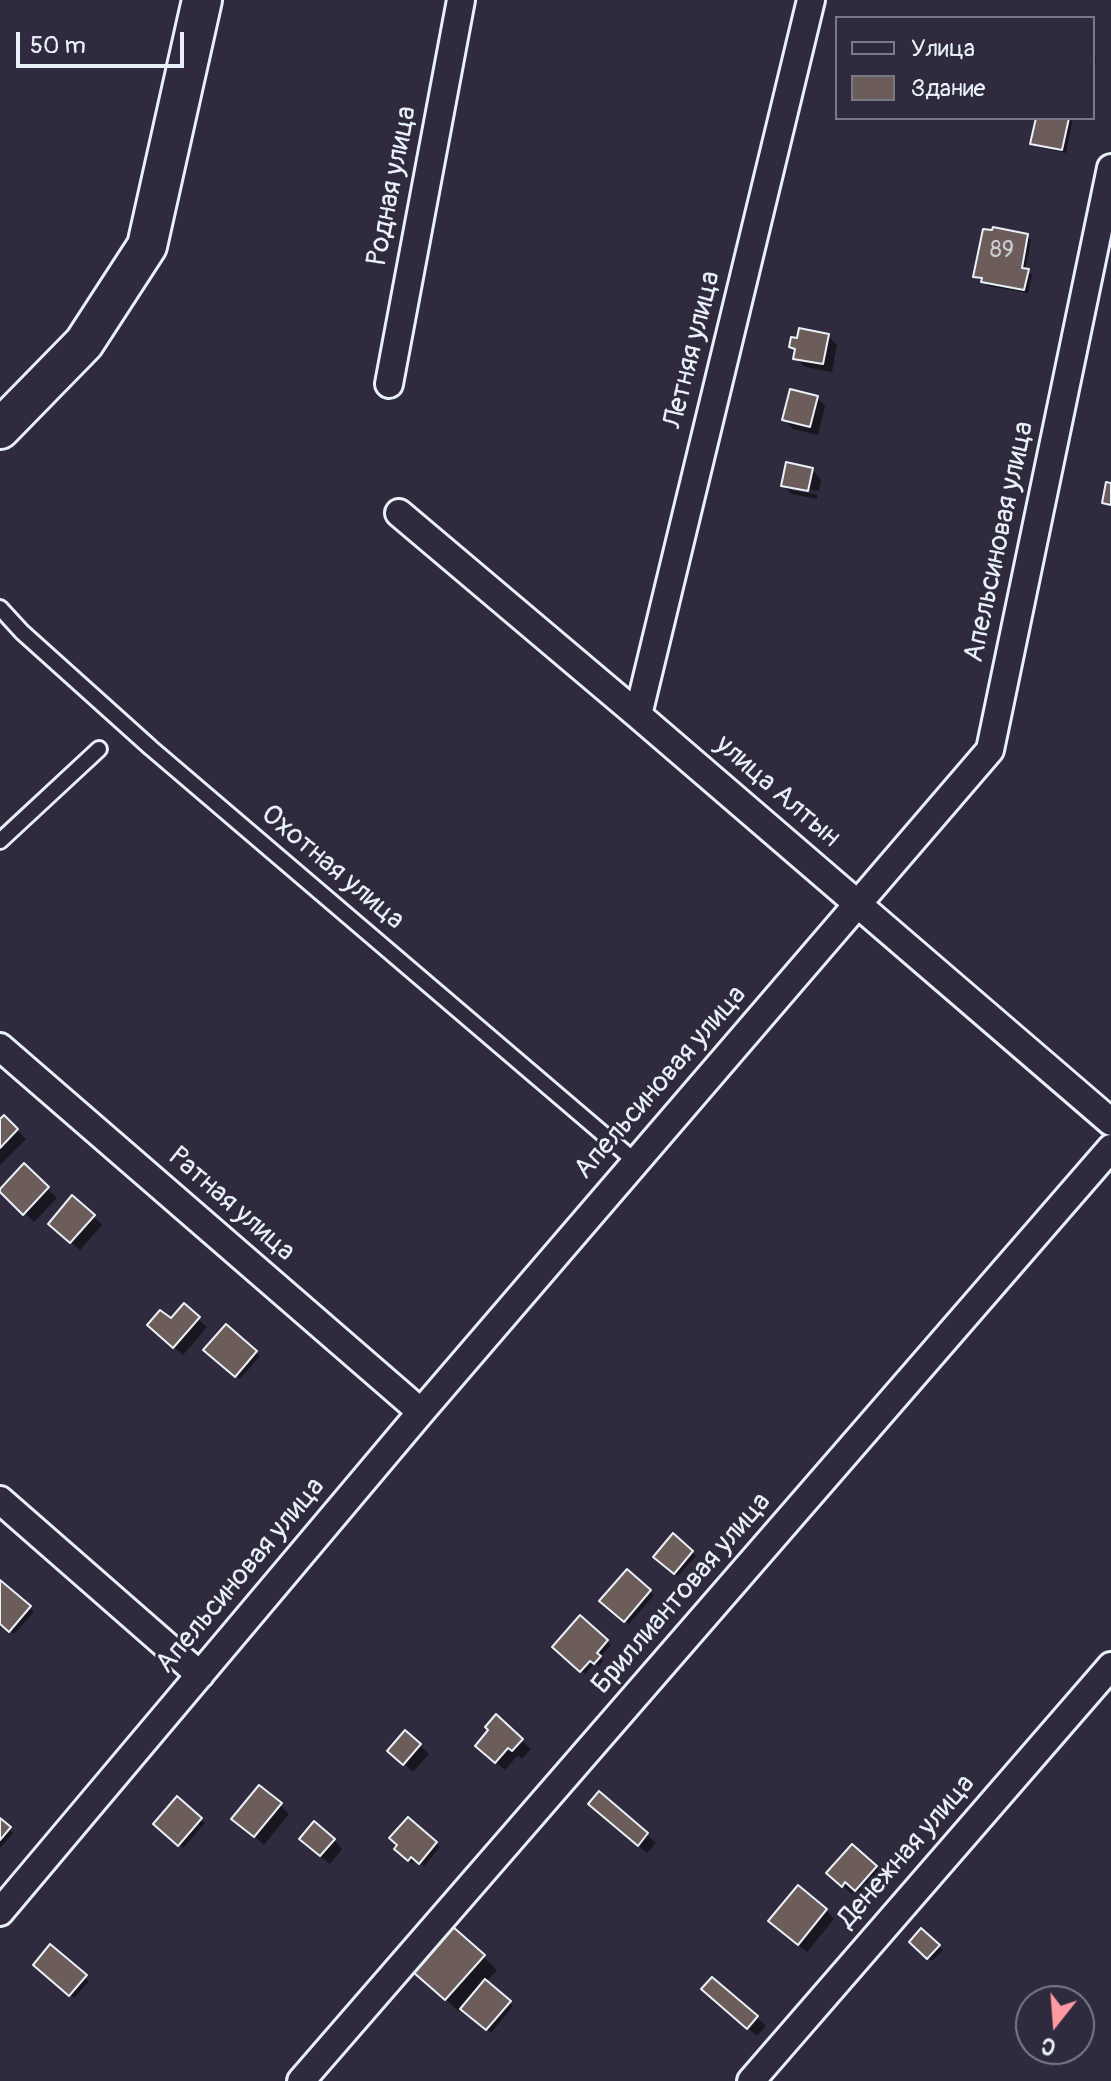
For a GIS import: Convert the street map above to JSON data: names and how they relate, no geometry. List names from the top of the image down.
{
  "streets": {
    "street": [
      "Родная улица",
      "Летняя улица",
      "Апельсиновая улица",
      "улица Алтын",
      "Ратная улица",
      "Бриллиантовая улица",
      "Денежная улица"
    ],
    "lane": ["Охотная улица"]
  },
  "crossings": [
    ["Летняя улица", "улица Алтын"],
    ["Апельсиновая улица", "улица Алтын"],
    ["Апельсиновая улица", "Охотная улица"],
    ["Апельсиновая улица", "Ратная улица"]
  ],
  "house_numbers": ["89"],
  "legend": ["Улица", "Здание"],
  "scale_bar": "50 m",
  "north": "bottom"
}
